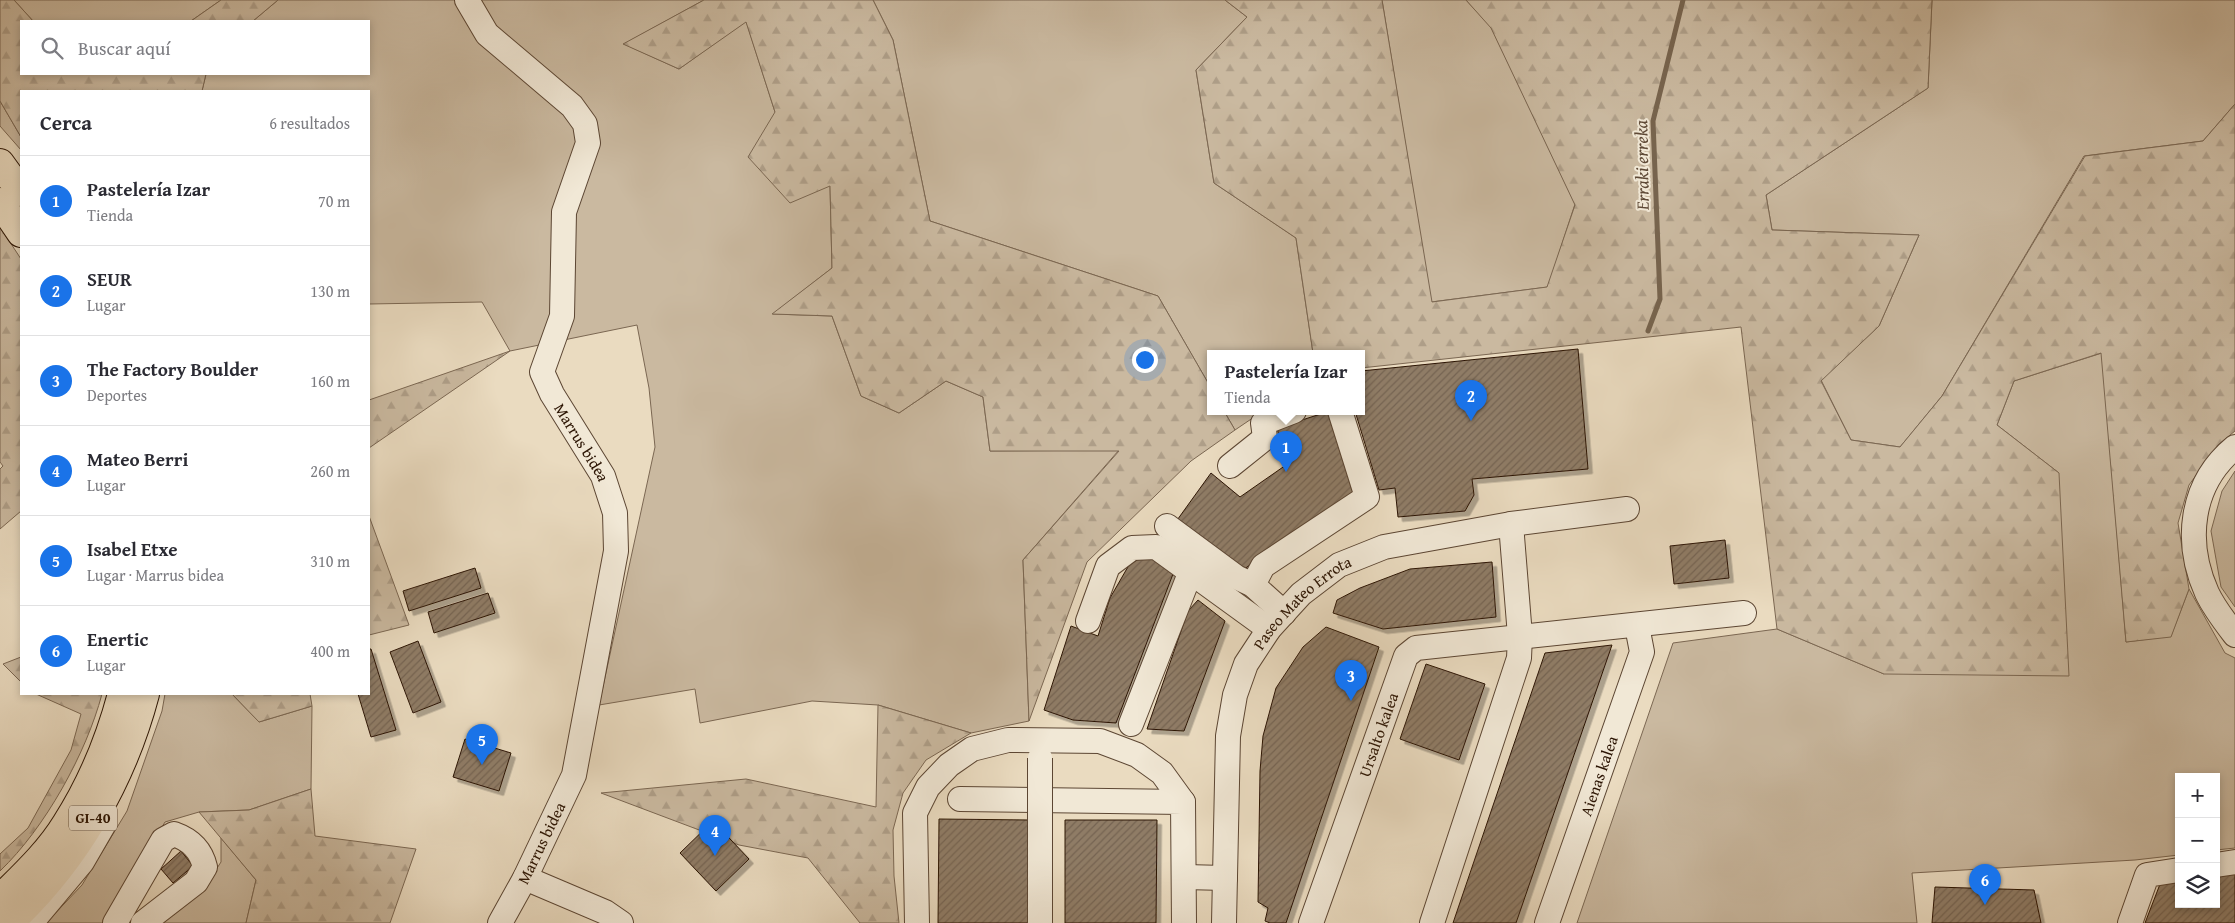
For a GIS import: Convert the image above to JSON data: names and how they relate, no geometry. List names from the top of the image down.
{
  "streets": {
    "main road": ["GI-40"],
    "street": [
      "Marrus bidea",
      "Paseo Mateo Errota",
      "Ursalto kalea",
      "Aienas kalea"
    ]
  },
  "crossings": [
    ["Ursalto kalea", "Aienas kalea"]
  ],
  "water": ["Erraki erreka"],
  "page": {
    "search": "Buscar aquí",
    "heading": ["Cerca", "6 resultados"],
    "list": [
      {
        "mark": "1",
        "name": "Pastelería Izar",
        "note": "Tienda",
        "value": "70 m"
      },
      {
        "mark": "2",
        "name": "SEUR",
        "note": "Lugar",
        "value": "130 m"
      },
      {
        "mark": "3",
        "name": "The Factory Boulder",
        "note": "Deportes",
        "value": "160 m"
      },
      {
        "mark": "4",
        "name": "Mateo Berri",
        "note": "Lugar",
        "value": "260 m"
      },
      {
        "mark": "5",
        "name": "Isabel Etxe",
        "note": "Lugar · Marrus bidea",
        "value": "310 m"
      },
      {
        "mark": "6",
        "name": "Enertic",
        "note": "Lugar",
        "value": "400 m"
      }
    ],
    "popup": ["Pastelería Izar", "Tienda"],
    "pins": [
      "2",
      "1",
      "3",
      "5",
      "4",
      "6"
    ],
    "map_buttons": ["+", "−"]
  }
}
